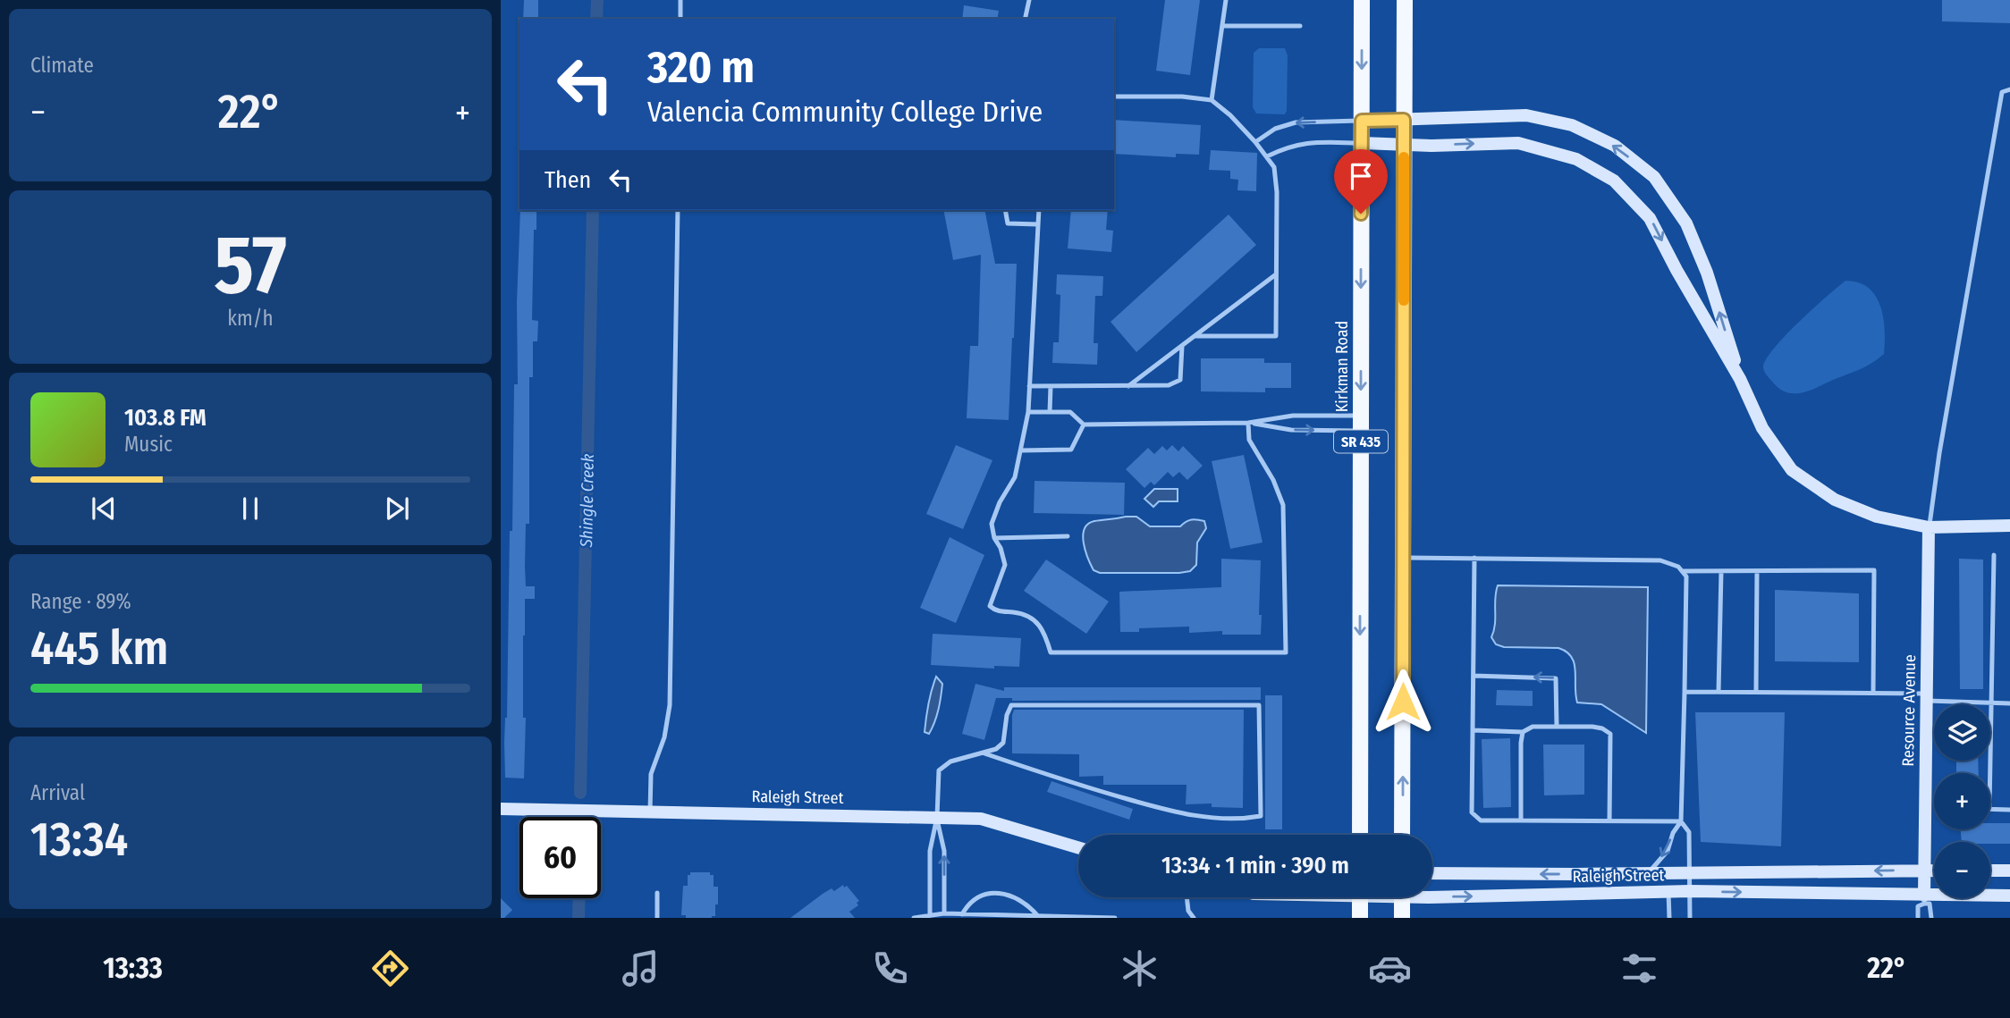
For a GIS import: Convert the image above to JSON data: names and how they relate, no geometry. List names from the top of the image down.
{
  "streets": {
    "main road": ["Kirkman Road", "SR 435"],
    "street": ["Resource Avenue", "Raleigh Street"]
  },
  "crossings": [
    ["Resource Avenue", "Raleigh Street"]
  ],
  "water": ["Shingle Creek"],
  "page": {
    "tile": [
      "Climate",
      ["57", "km/h"],
      ["Range · 89%", "445 km"],
      ["Arrival", "13:34"]
    ],
    "turn": ["320 m", "Valencia Community College Drive"],
    "heat": ["−", "22°", "+"],
    "then": "Then",
    "song": ["103.8 FM", "Music"],
    "map_buttons": ["+", "−"],
    "limit": "60",
    "trip": "13:34 · 1 min · 390 m",
    "tabs": ["13:33", "22°"]
  }
}
